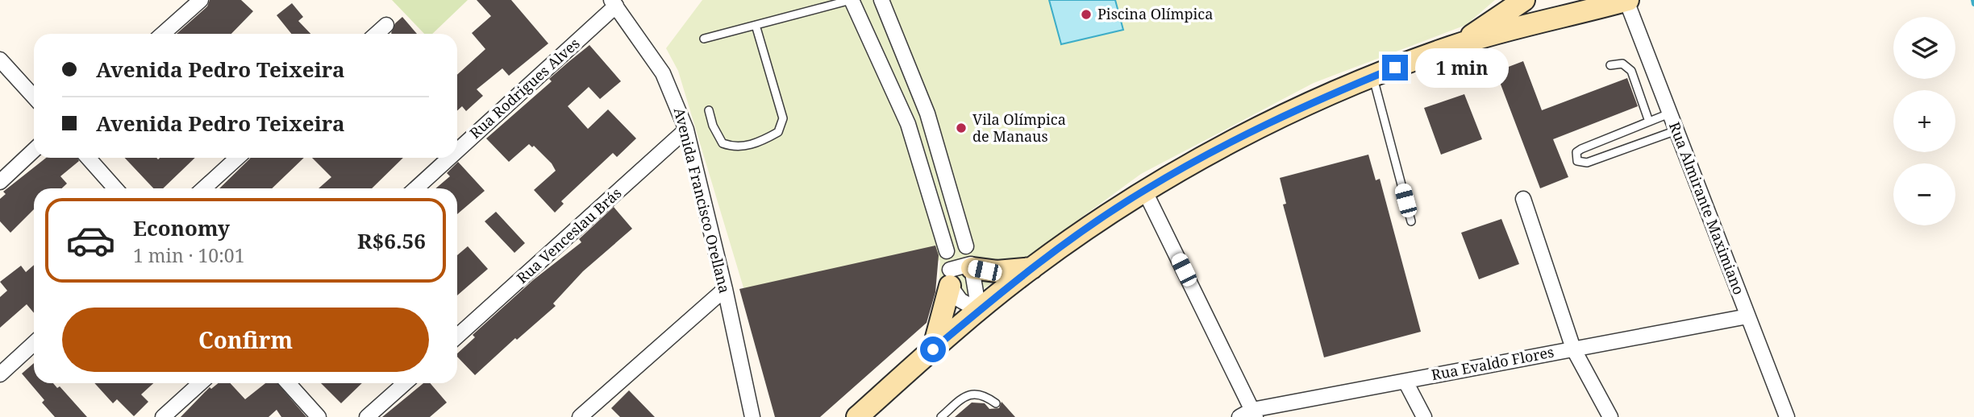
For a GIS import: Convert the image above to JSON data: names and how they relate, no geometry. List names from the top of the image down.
{
  "streets": {
    "street": [
      "Rua Rodrigues Alves",
      "Avenida Francisco Orellana",
      "Rua Almirante Maximiano",
      "Rua Venceslau Brás",
      "Rua Evaldo Flores"
    ]
  },
  "crossings": [
    ["Rua Rodrigues Alves", "Avenida Francisco Orellana"],
    ["Avenida Francisco Orellana", "Rua Venceslau Brás"],
    ["Rua Almirante Maximiano", "Rua Evaldo Flores"]
  ],
  "places": ["Piscina Olímpica", "Vila Olímpica de Manaus"],
  "page": {
    "map_buttons": ["+", "−"],
    "banner": ["Avenida Pedro Teixeira", "Avenida Pedro Teixeira"],
    "bubble": "1 min",
    "list": [
      {
        "name": "Economy",
        "note": "1 min · 10:01",
        "value": "R$6.56"
      }
    ],
    "buttons": "Confirm"
  }
}
